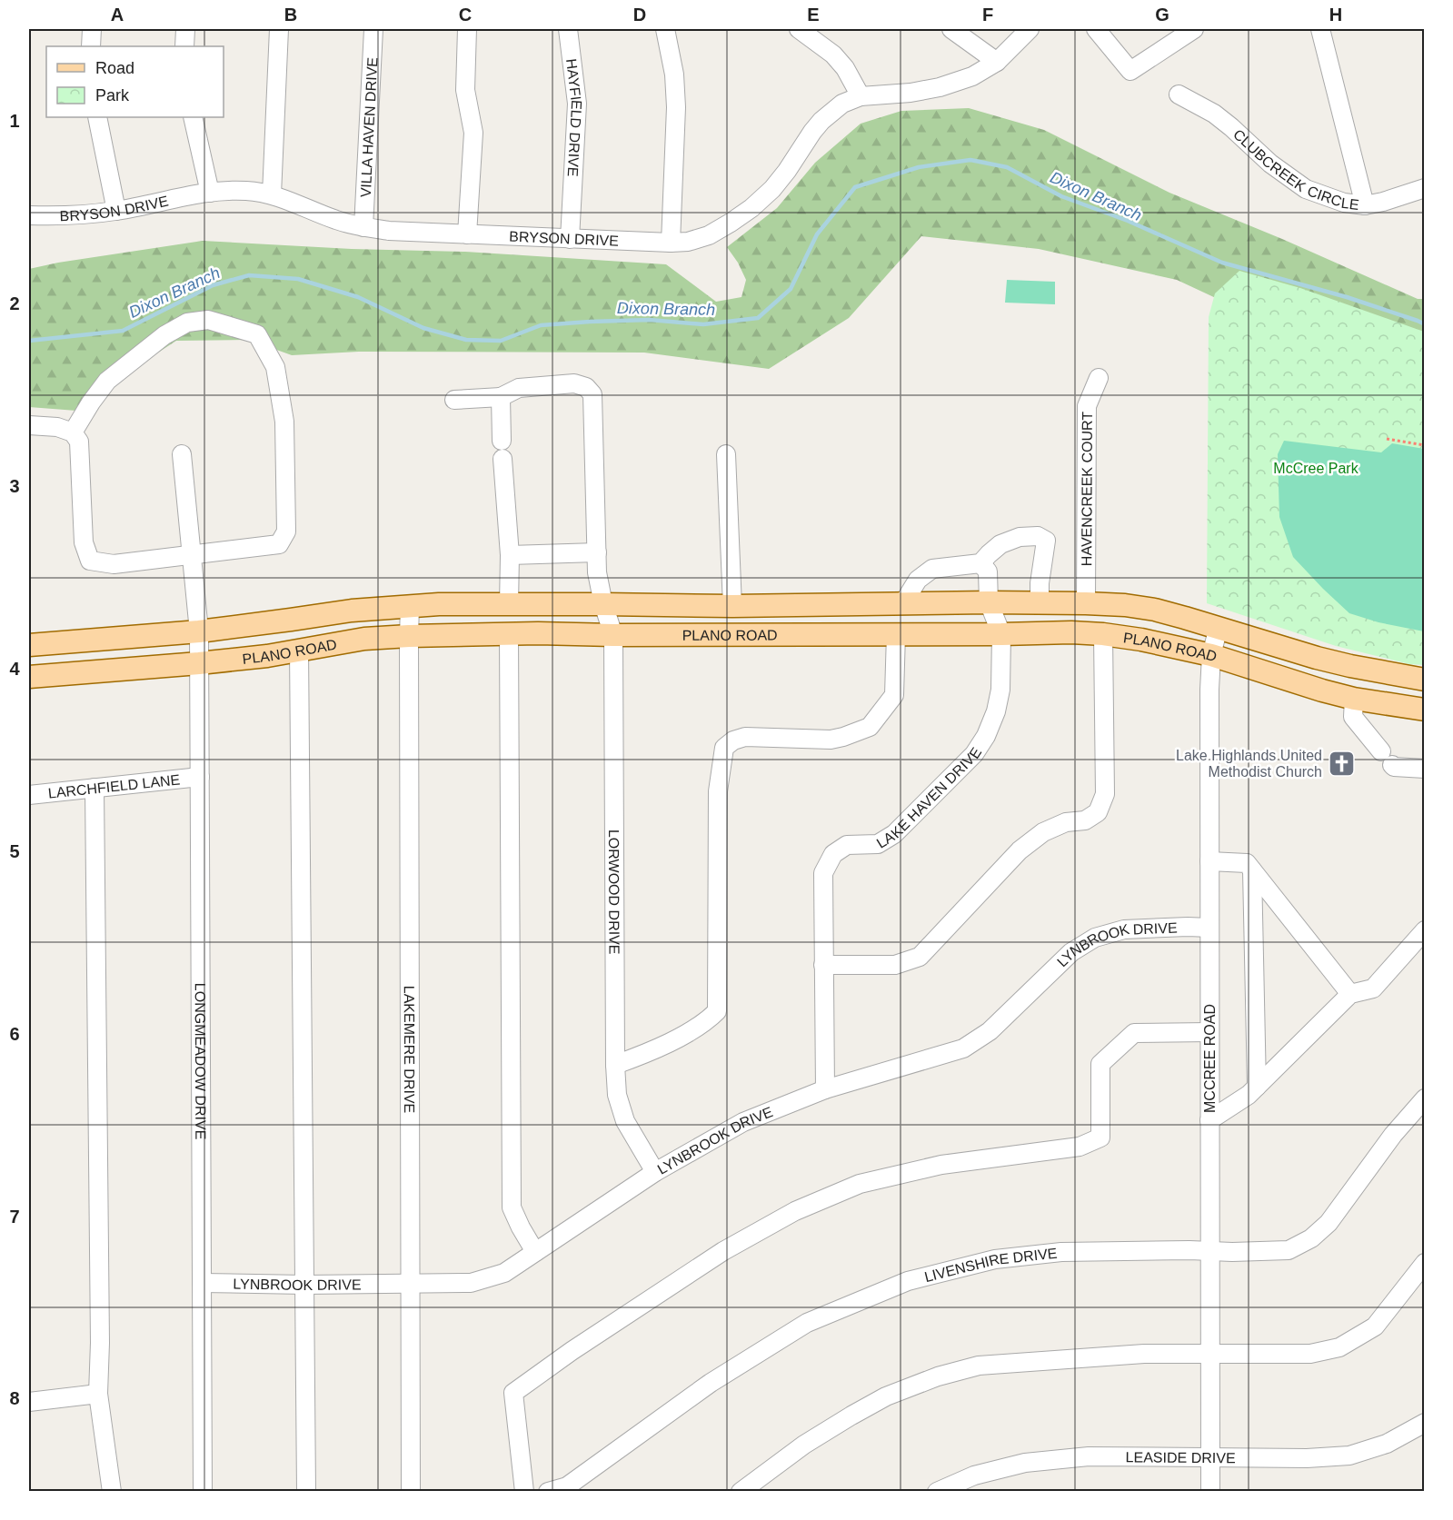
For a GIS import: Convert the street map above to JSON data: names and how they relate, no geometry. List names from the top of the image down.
{
  "streets": {
    "main road": ["PLANO ROAD"],
    "street": [
      "HAYFIELD DRIVE",
      "VILLA HAVEN DRIVE",
      "CLUBCREEK CIRCLE",
      "BRYSON DRIVE",
      "HAVENCREEK COURT",
      "LARCHFIELD LANE",
      "LAKE HAVEN DRIVE",
      "LORWOOD DRIVE",
      "LYNBROOK DRIVE",
      "LAKEMERE DRIVE",
      "MCCREE ROAD",
      "LONGMEADOW DRIVE",
      "LIVENSHIRE DRIVE",
      "LEASIDE DRIVE"
    ]
  },
  "crossings": [
    ["HAYFIELD DRIVE", "BRYSON DRIVE"],
    ["VILLA HAVEN DRIVE", "BRYSON DRIVE"],
    ["HAVENCREEK COURT", "PLANO ROAD"],
    ["PLANO ROAD", "LAKE HAVEN DRIVE"],
    ["PLANO ROAD", "LORWOOD DRIVE"],
    ["PLANO ROAD", "LAKEMERE DRIVE"],
    ["PLANO ROAD", "MCCREE ROAD"],
    ["PLANO ROAD", "LONGMEADOW DRIVE"],
    ["LARCHFIELD LANE", "LONGMEADOW DRIVE"],
    ["LAKE HAVEN DRIVE", "LYNBROOK DRIVE"],
    ["LORWOOD DRIVE", "LYNBROOK DRIVE"],
    ["LYNBROOK DRIVE", "LAKEMERE DRIVE"],
    ["LYNBROOK DRIVE", "MCCREE ROAD"],
    ["LYNBROOK DRIVE", "LONGMEADOW DRIVE"],
    ["MCCREE ROAD", "LIVENSHIRE DRIVE"],
    ["MCCREE ROAD", "LEASIDE DRIVE"]
  ],
  "water": ["Dixon Branch"],
  "parks": ["McCree Park"],
  "places": {
    "church": ["Lake Highlands United Methodist Church"]
  },
  "legend": ["Road", "Park"],
  "grid": {
    "columns": [
      "A",
      "B",
      "C",
      "D",
      "E",
      "F",
      "G",
      "H"
    ],
    "rows": [
      "1",
      "2",
      "3",
      "4",
      "5",
      "6",
      "7",
      "8"
    ]
  }
}
